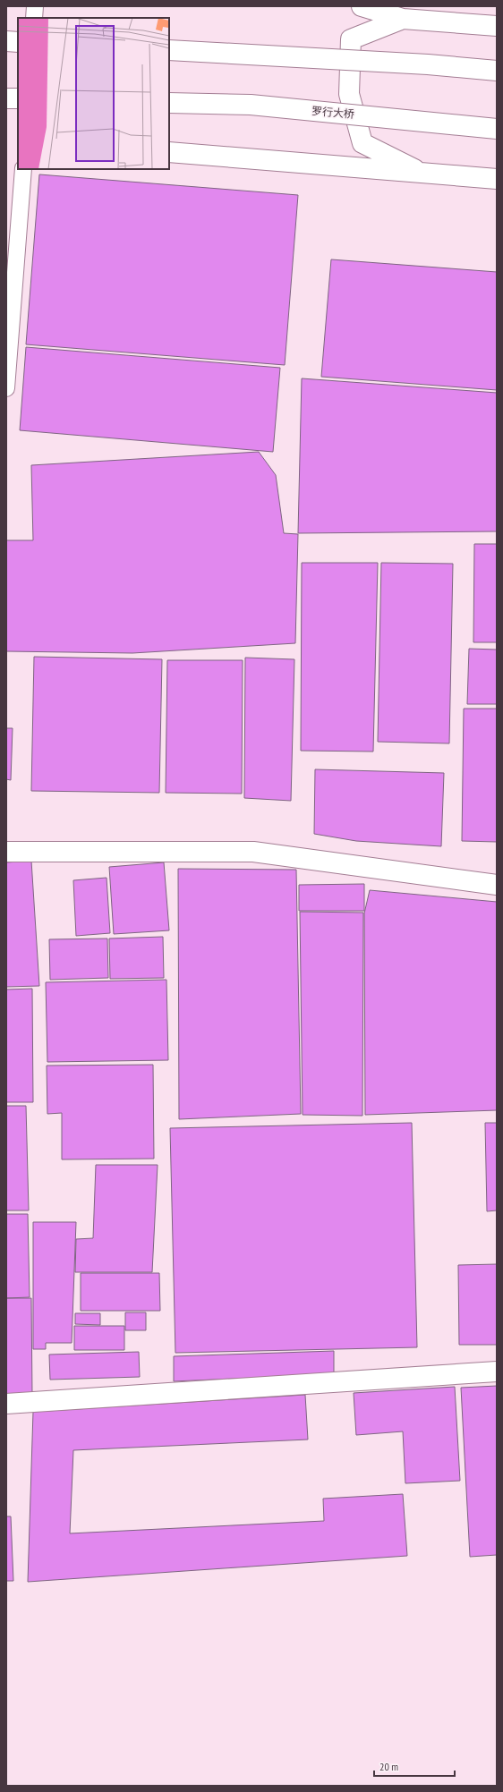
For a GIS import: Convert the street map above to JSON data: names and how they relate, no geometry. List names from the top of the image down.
{
  "streets": {
    "street": ["罗行大桥"]
  },
  "scale_bar": "20 m"
}
